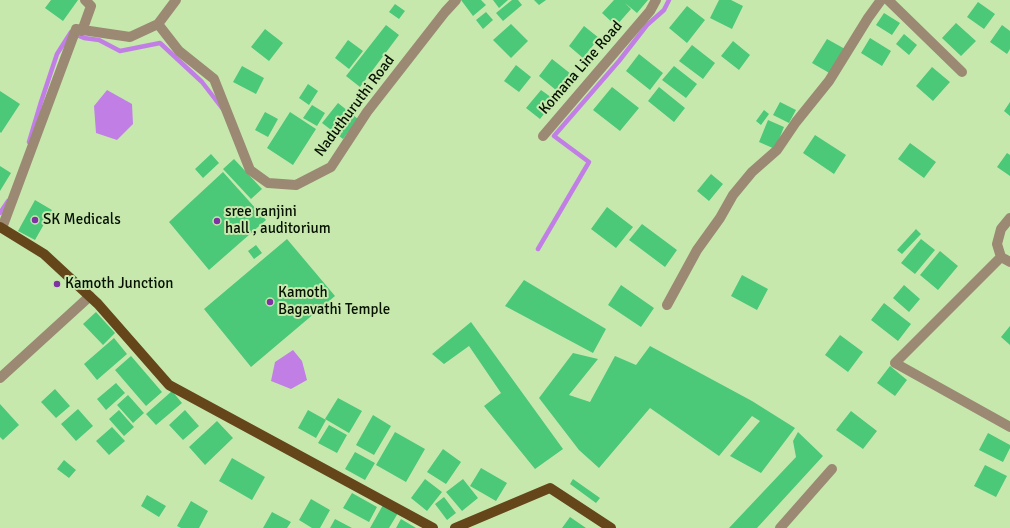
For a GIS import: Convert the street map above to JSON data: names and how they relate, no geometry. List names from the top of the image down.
{
  "streets": {
    "street": ["Komana Line Road", "Naduthuruthi Road"]
  },
  "places": [
    "SK Medicals",
    "sree ranjini hall , auditorium",
    "Kamoth Junction",
    "Kamoth Bagavathi Temple"
  ]
}
